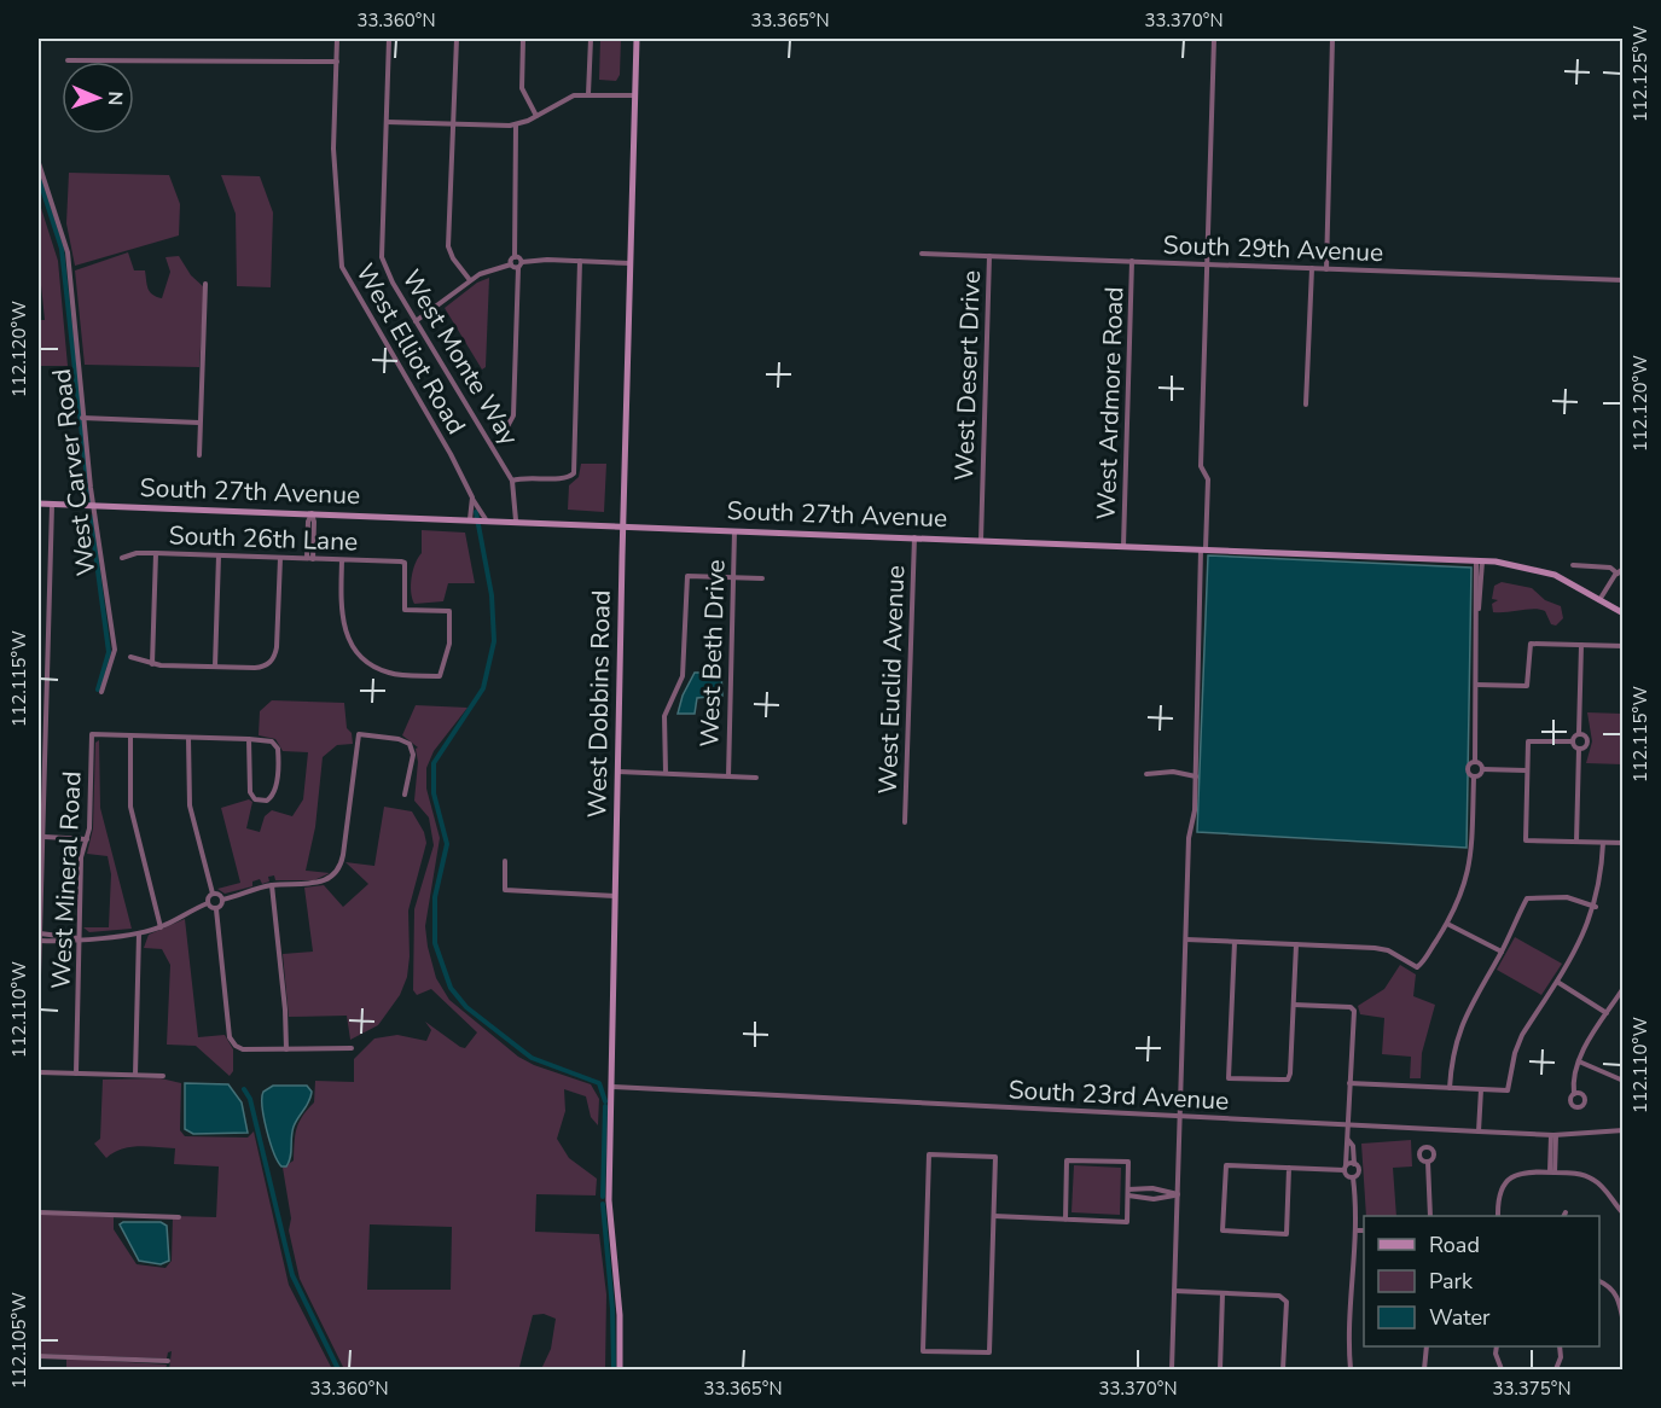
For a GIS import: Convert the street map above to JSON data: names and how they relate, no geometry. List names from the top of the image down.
{
  "streets": {
    "street": [
      "South 29th Avenue",
      "West Elliot Road",
      "West Monte Way",
      "West Desert Drive",
      "West Ardmore Road",
      "West Carver Road",
      "South 27th Avenue",
      "South 26th Lane",
      "West Beth Drive",
      "West Euclid Avenue",
      "West Dobbins Road",
      "West Mineral Road",
      "South 23rd Avenue"
    ]
  },
  "crossings": [
    ["South 29th Avenue", "West Desert Drive"],
    ["South 29th Avenue", "West Ardmore Road"],
    ["West Elliot Road", "South 27th Avenue"],
    ["West Monte Way", "South 27th Avenue"],
    ["West Desert Drive", "South 27th Avenue"],
    ["West Ardmore Road", "South 27th Avenue"],
    ["West Carver Road", "South 27th Avenue"],
    ["South 27th Avenue", "West Beth Drive"],
    ["South 27th Avenue", "West Euclid Avenue"],
    ["South 27th Avenue", "West Dobbins Road"],
    ["West Dobbins Road", "South 23rd Avenue"]
  ],
  "legend": ["Road", "Park", "Water"],
  "north": "right",
  "coordinates": [
    "33.360°N",
    "33.365°N",
    "33.370°N",
    "112.125°W",
    "112.120°W",
    "112.115°W",
    "112.110°W",
    "112.105°W",
    "33.375°N"
  ]
}
